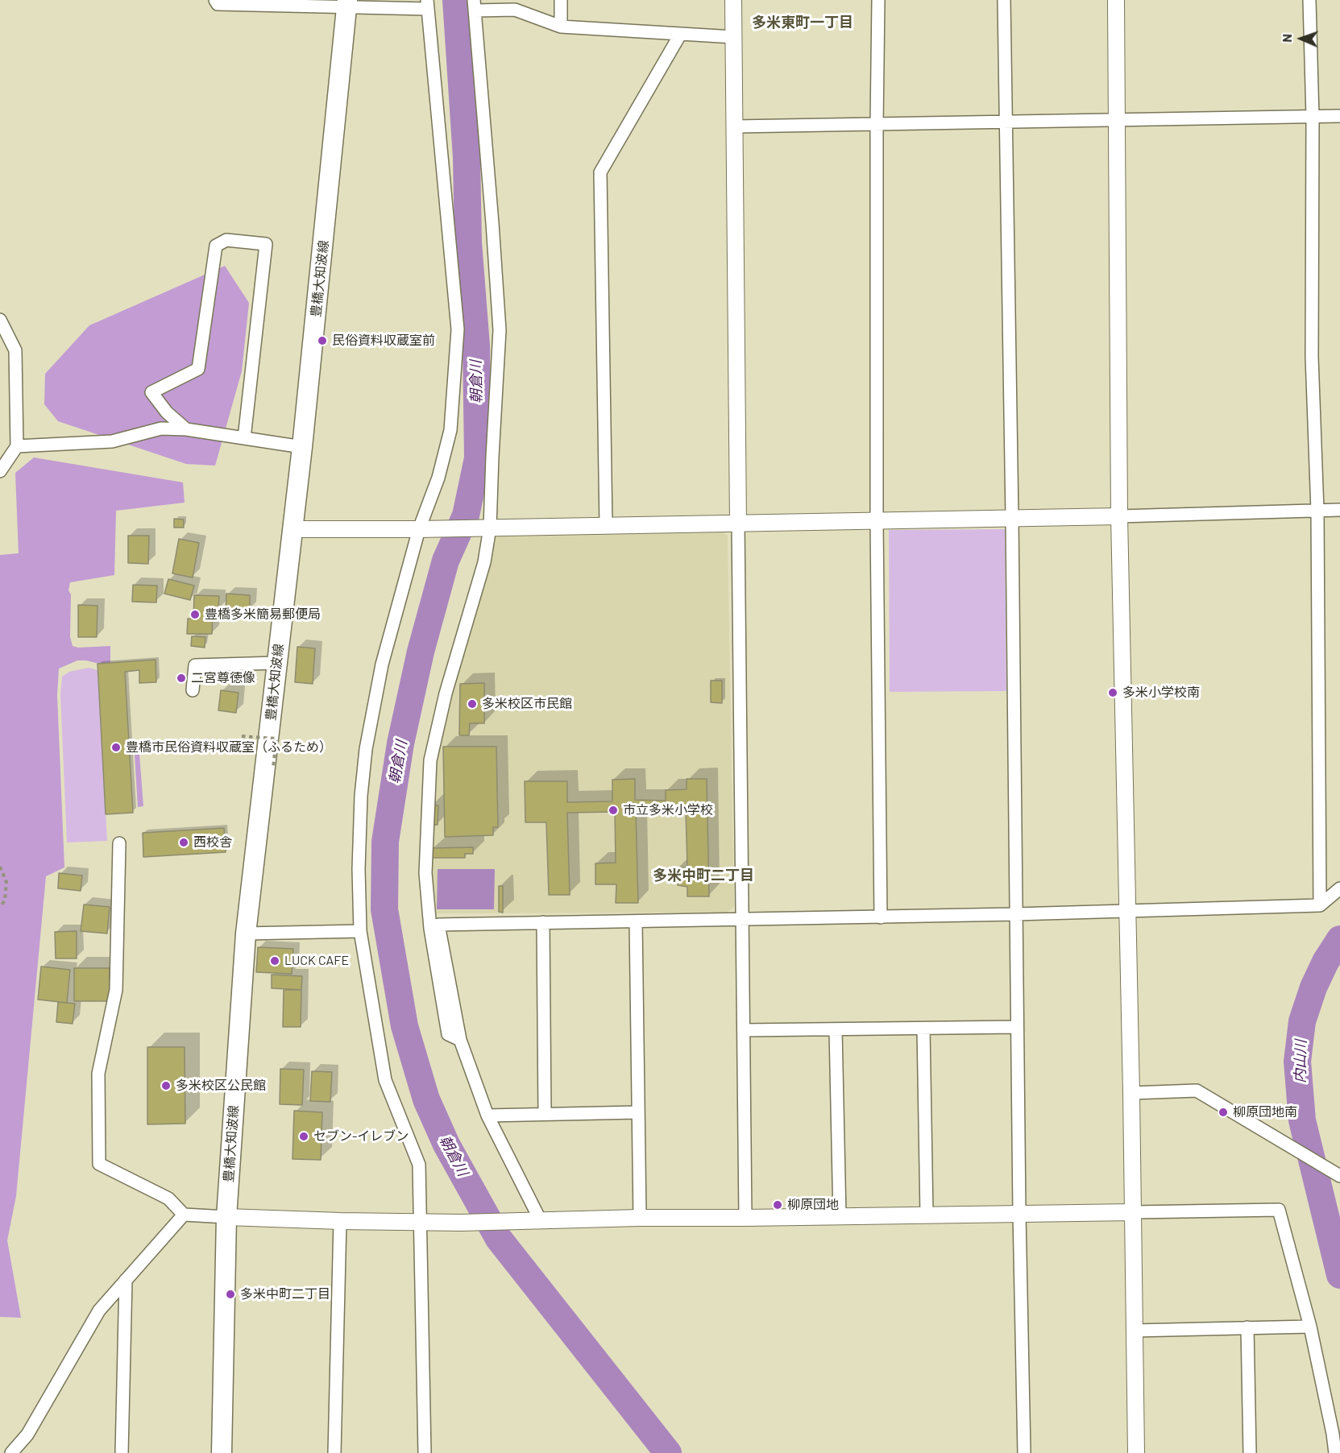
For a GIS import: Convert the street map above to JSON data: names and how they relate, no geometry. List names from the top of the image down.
{
  "streets": {
    "main road": ["豊橋大知波線"]
  },
  "districts": ["多米東町一丁目", "多米中町二丁目"],
  "water": ["朝倉川", "内山川"],
  "places": [
    "民俗資料収蔵室前",
    "豊橋多米簡易郵便局",
    "二宮尊徳像",
    "多米小学校南",
    "多米校区市民館",
    "豊橋市民俗資料収蔵室（ふるため）",
    "市立多米小学校",
    "西校舎",
    "LUCK CAFE",
    "多米校区公民館",
    "柳原団地南",
    "セブン-イレブン",
    "柳原団地",
    "多米中町二丁目"
  ],
  "north": "left"
}
